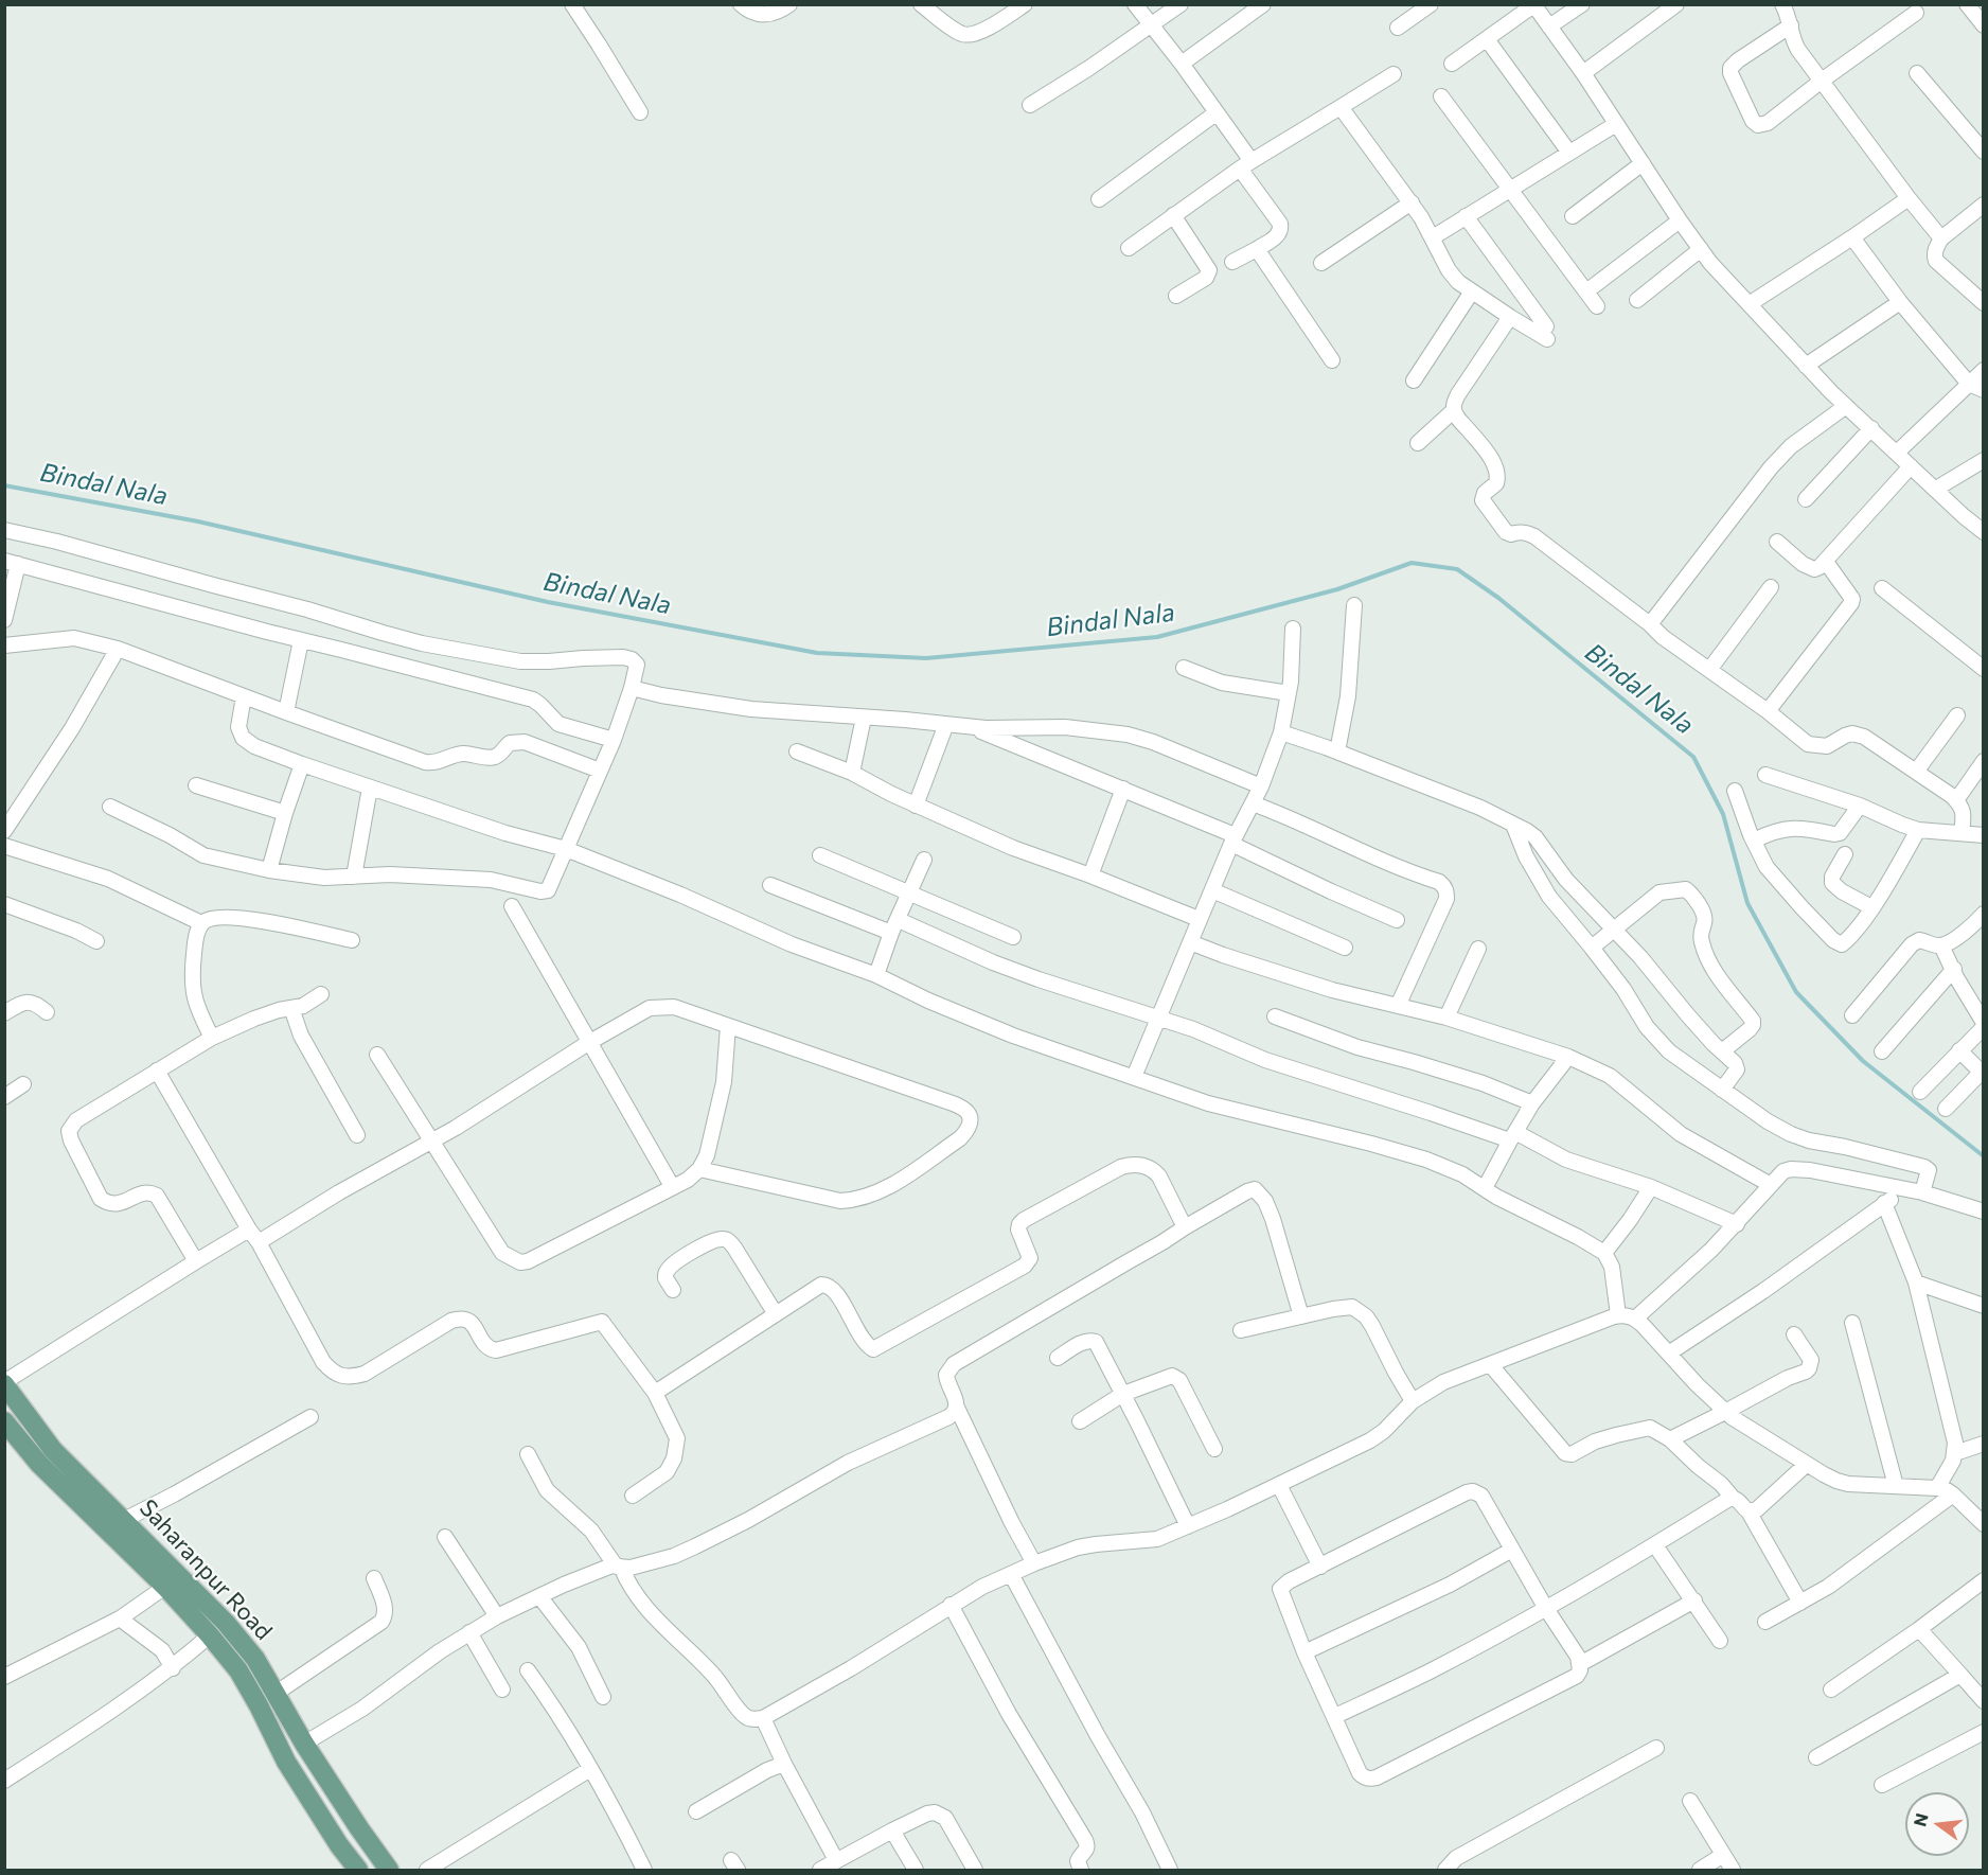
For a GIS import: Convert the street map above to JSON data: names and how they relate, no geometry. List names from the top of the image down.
{
  "streets": {
    "main road": ["Saharanpur Road"]
  },
  "water": ["Bindal Nala"],
  "north": "left"
}
